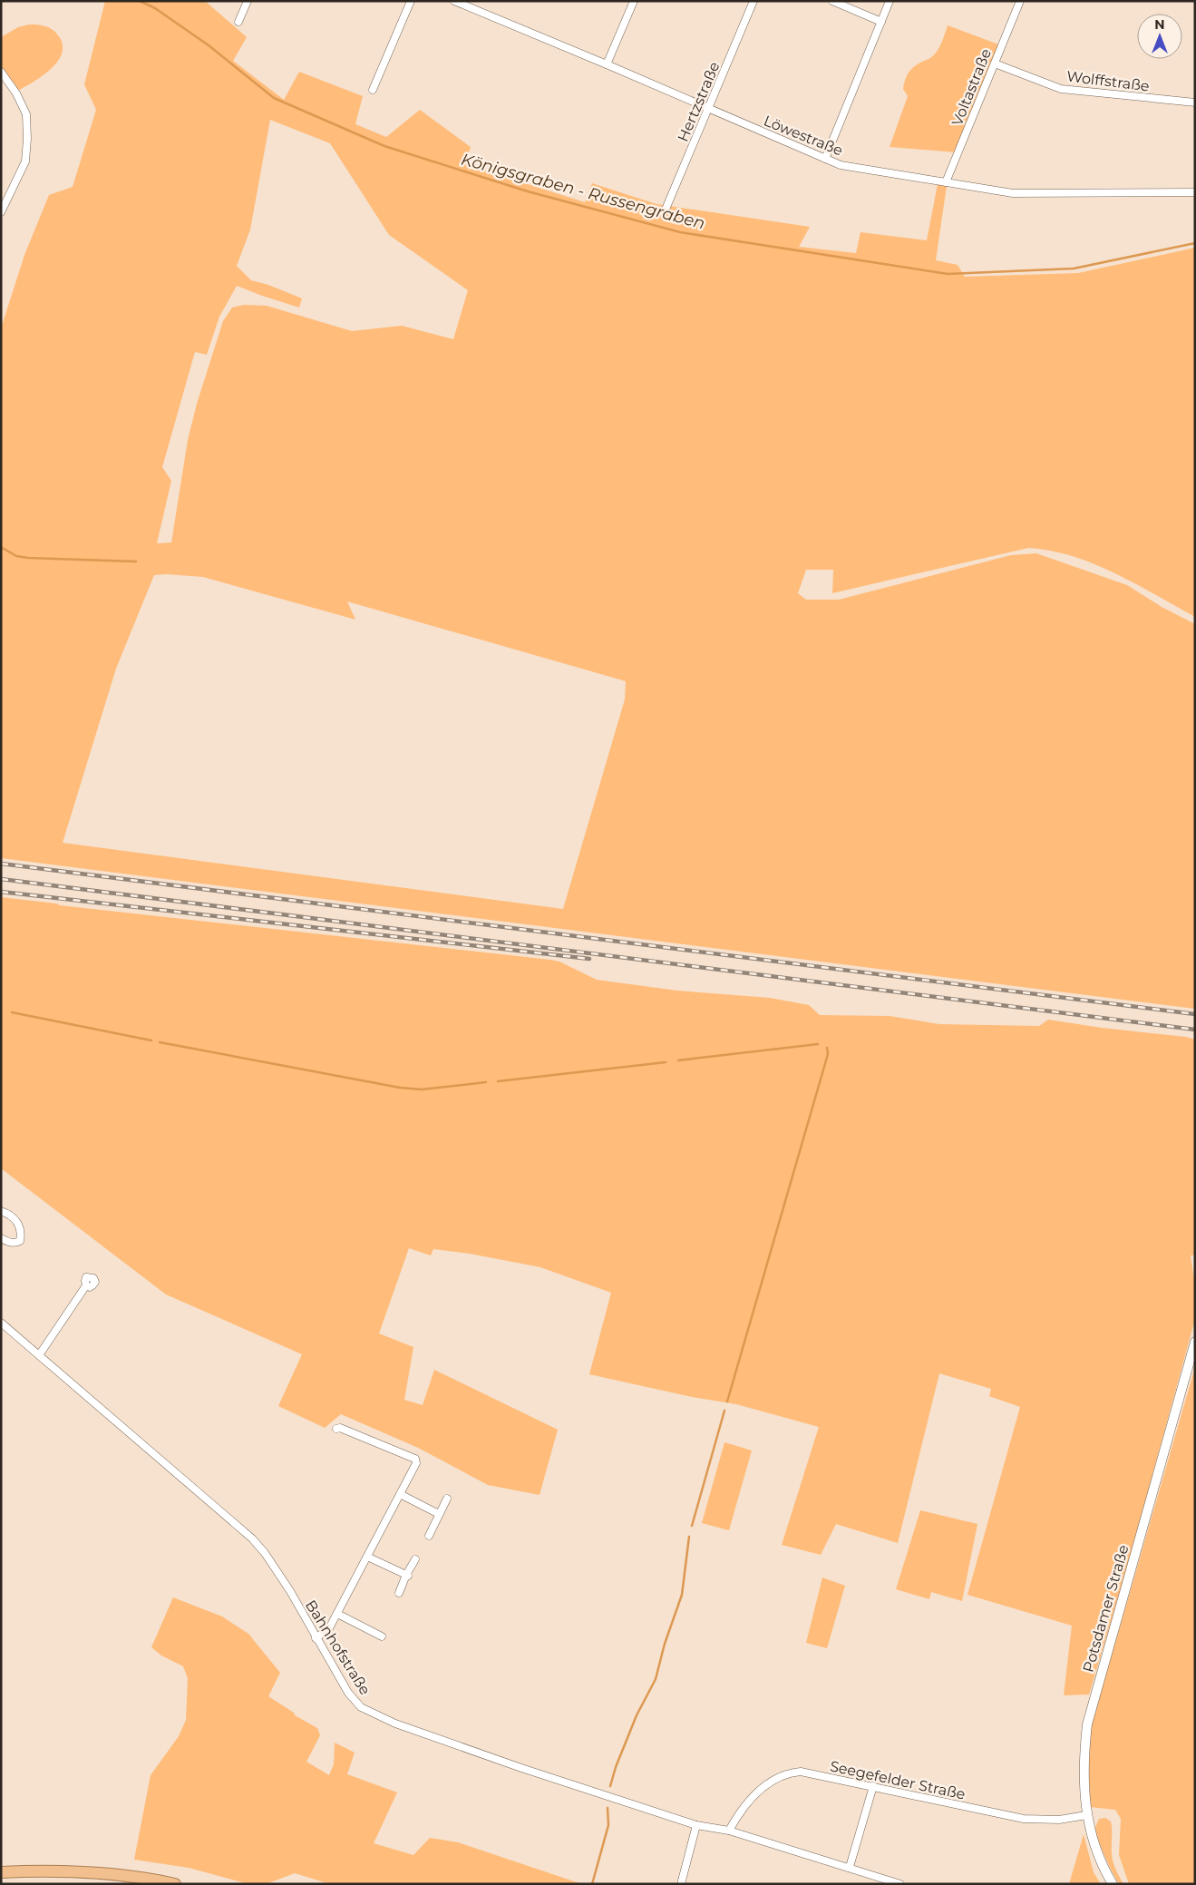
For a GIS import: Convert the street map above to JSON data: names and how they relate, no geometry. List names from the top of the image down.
{
  "streets": {
    "street": [
      "Wolffstraße",
      "Voltastraße",
      "Hertzstraße",
      "Löwestraße",
      "Potsdamer Straße",
      "Bahnhofstraße",
      "Seegefelder Straße"
    ]
  },
  "crossings": [
    ["Wolffstraße", "Voltastraße"],
    ["Voltastraße", "Löwestraße"],
    ["Hertzstraße", "Löwestraße"],
    ["Potsdamer Straße", "Seegefelder Straße"],
    ["Bahnhofstraße", "Seegefelder Straße"]
  ],
  "water": ["Königsgraben - Russengraben"],
  "north": "top"
}
